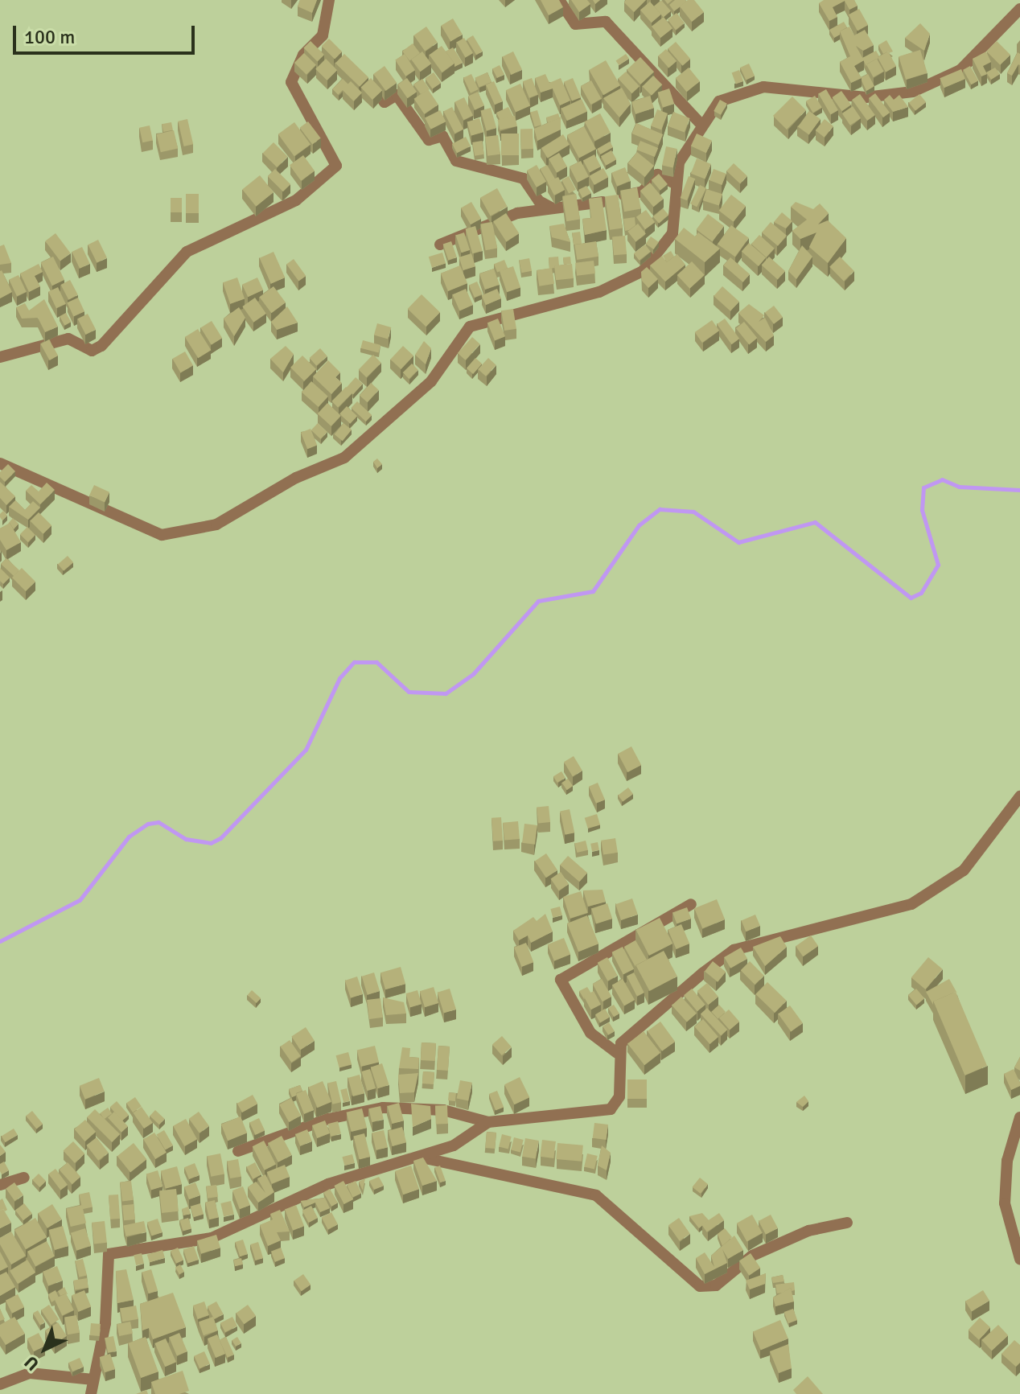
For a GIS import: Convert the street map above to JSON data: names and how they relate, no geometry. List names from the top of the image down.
{
  "scale_bar": "100 m",
  "north": "bottom left"
}
